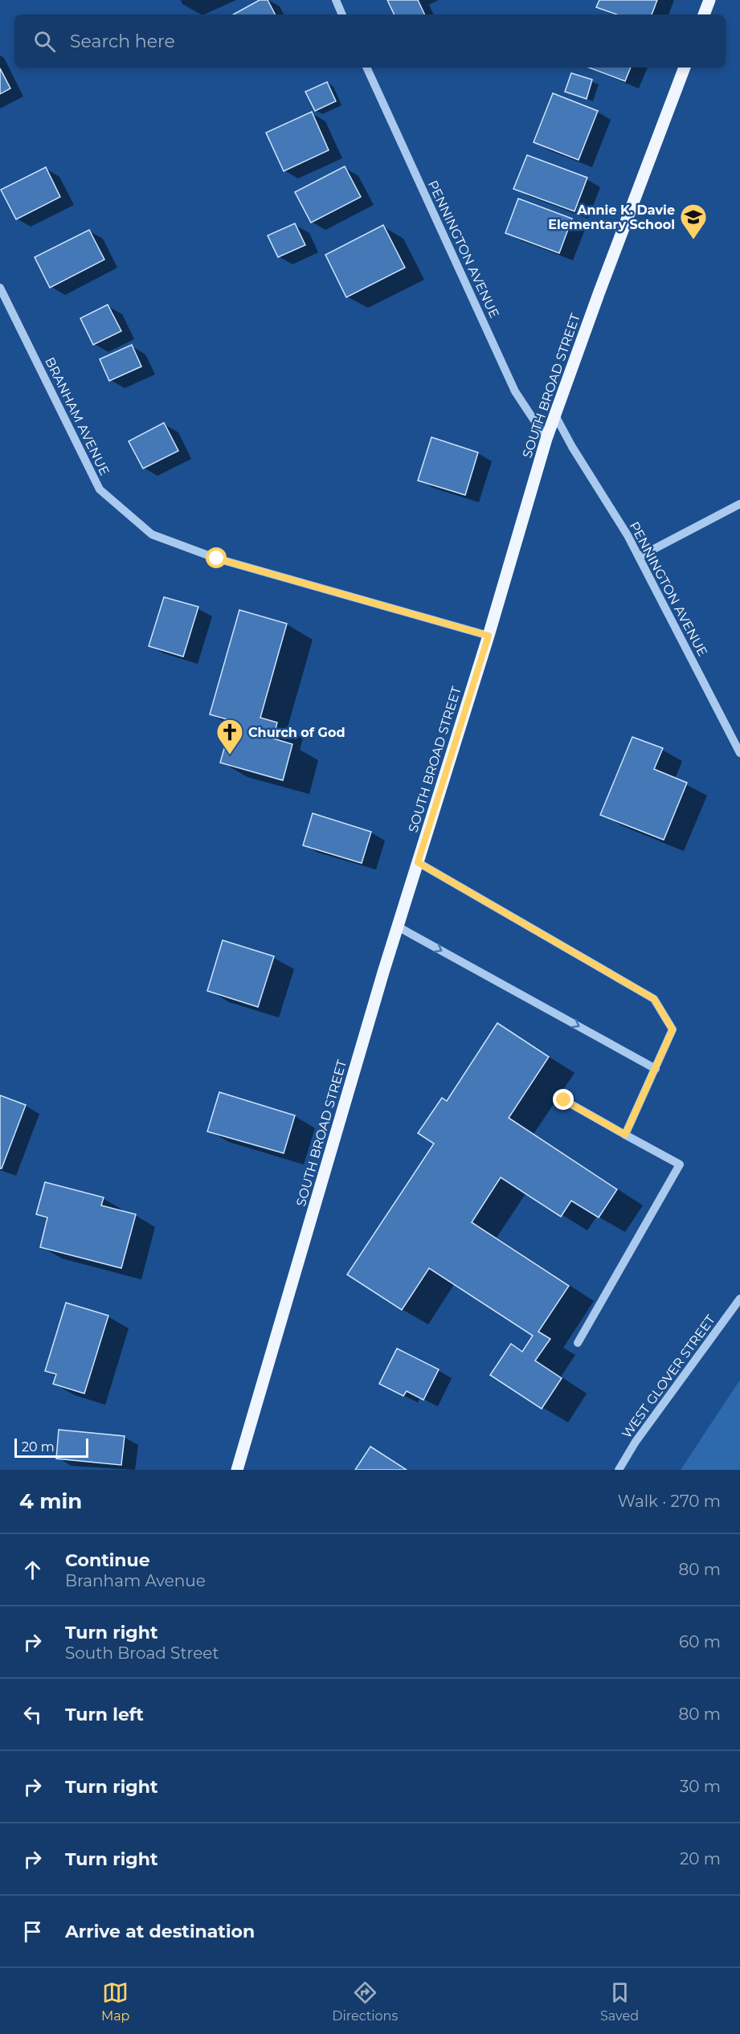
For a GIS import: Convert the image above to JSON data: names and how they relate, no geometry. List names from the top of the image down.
{
  "streets": {
    "main road": ["SOUTH BROAD STREET"],
    "street": ["PENNINGTON AVENUE", "BRANHAM AVENUE", "WEST GLOVER STREET"]
  },
  "crossings": [
    ["PENNINGTON AVENUE", "SOUTH BROAD STREET"],
    ["SOUTH BROAD STREET", "BRANHAM AVENUE"]
  ],
  "places": {
    "school or university": ["Annie K. Davie Elementary School"],
    "church": ["Church of God"]
  },
  "scale_bar": "20 m",
  "page": {
    "search": "Search here",
    "scale": "20 m",
    "heading": ["4 min", "Walk · 270 m"],
    "list": [
      ["Continue", "Branham Avenue", "80 m"],
      ["Turn right", "South Broad Street", "60 m"],
      ["Turn left", "80 m"],
      ["Turn right", "30 m"],
      ["Turn right", "20 m"],
      "Arrive at destination"
    ],
    "nav": ["Map", "Directions", "Saved"]
  }
}
